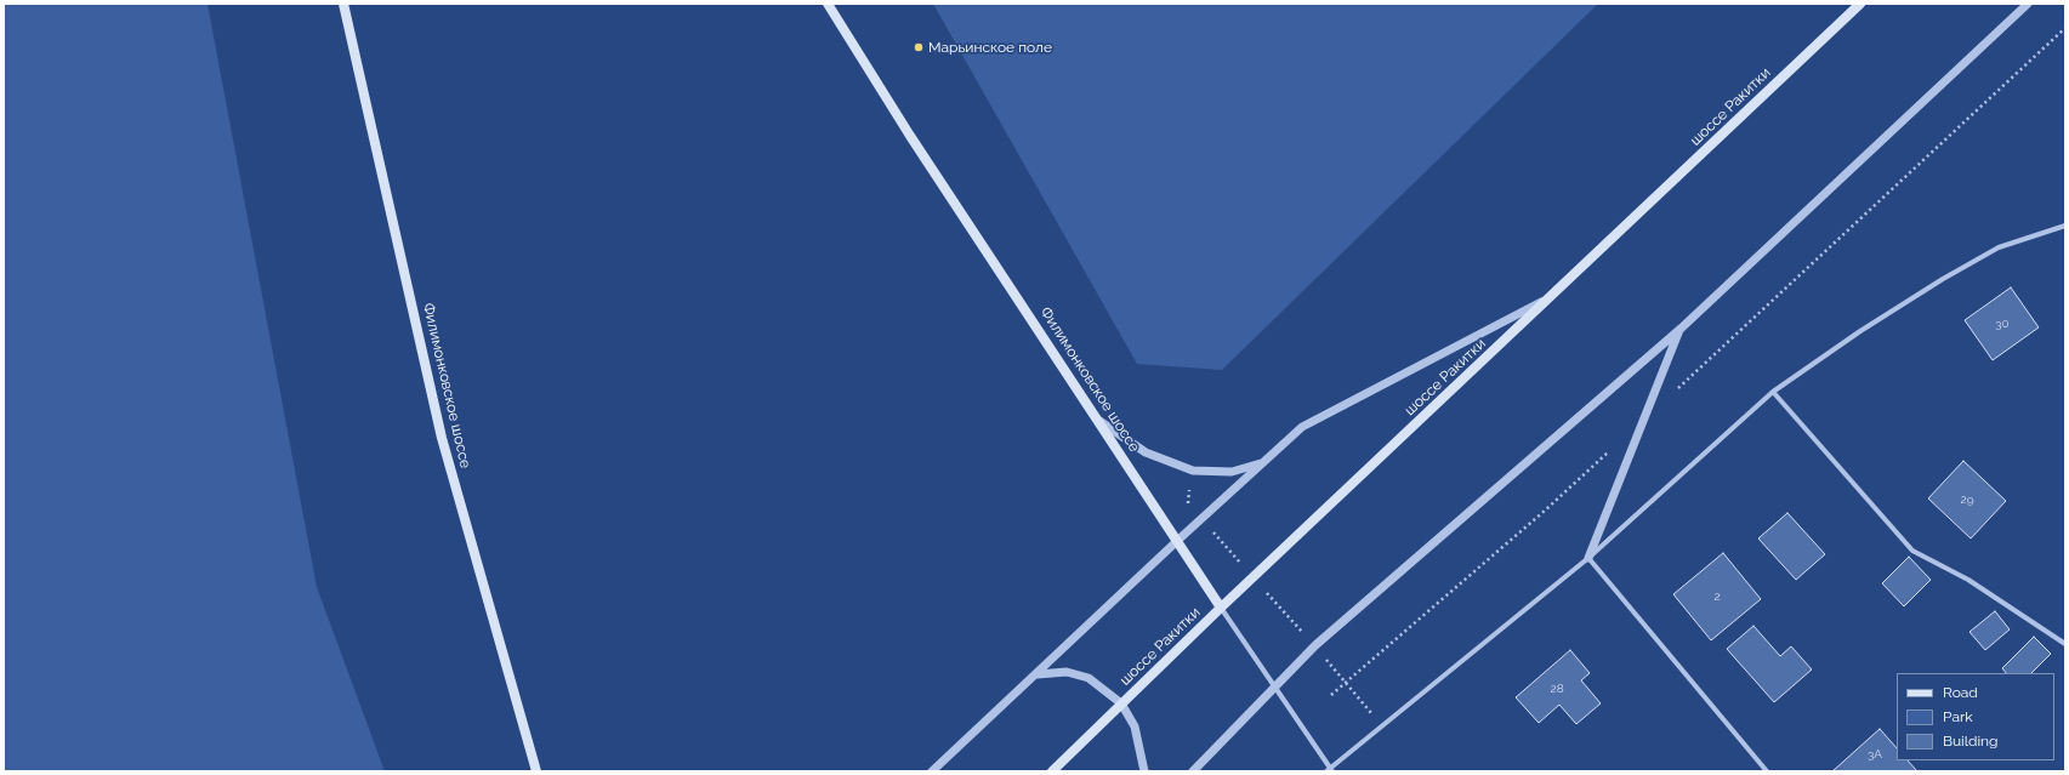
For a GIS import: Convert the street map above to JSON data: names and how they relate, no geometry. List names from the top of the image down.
{
  "streets": {
    "main road": ["шоссе Ракитки", "Филимонковское шоссе"]
  },
  "crossings": [
    ["шоссе Ракитки", "Филимонковское шоссе"]
  ],
  "places": ["Марьинское поле"],
  "house_numbers": [
    "30",
    "29",
    "2",
    "28",
    "3А"
  ],
  "legend": ["Road", "Park", "Building"]
}
